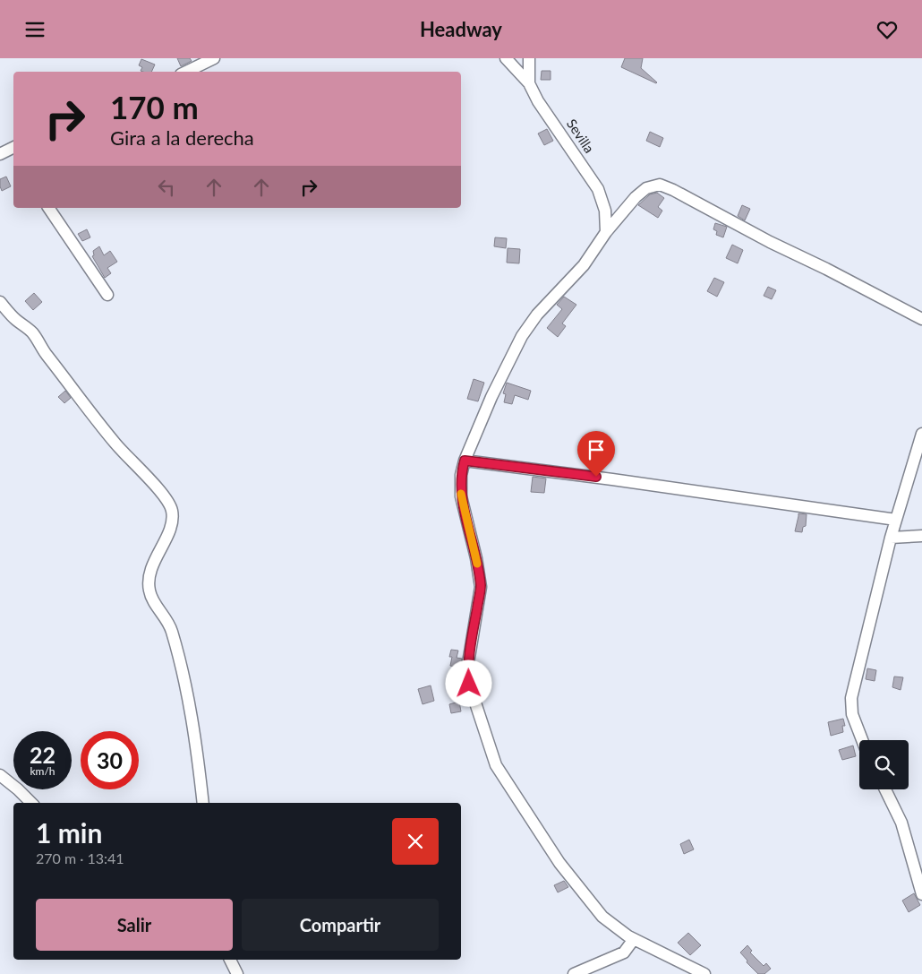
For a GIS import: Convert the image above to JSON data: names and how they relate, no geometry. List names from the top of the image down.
{
  "streets": {
    "street": ["Sevilla"]
  },
  "page": {
    "header": "Headway",
    "turn": ["170 m", "Gira a la derecha"],
    "speed": "22 km/h",
    "limit": "30",
    "heading": ["1 min", "270 m · 13:41"],
    "buttons": ["Salir", "Compartir"]
  }
}
